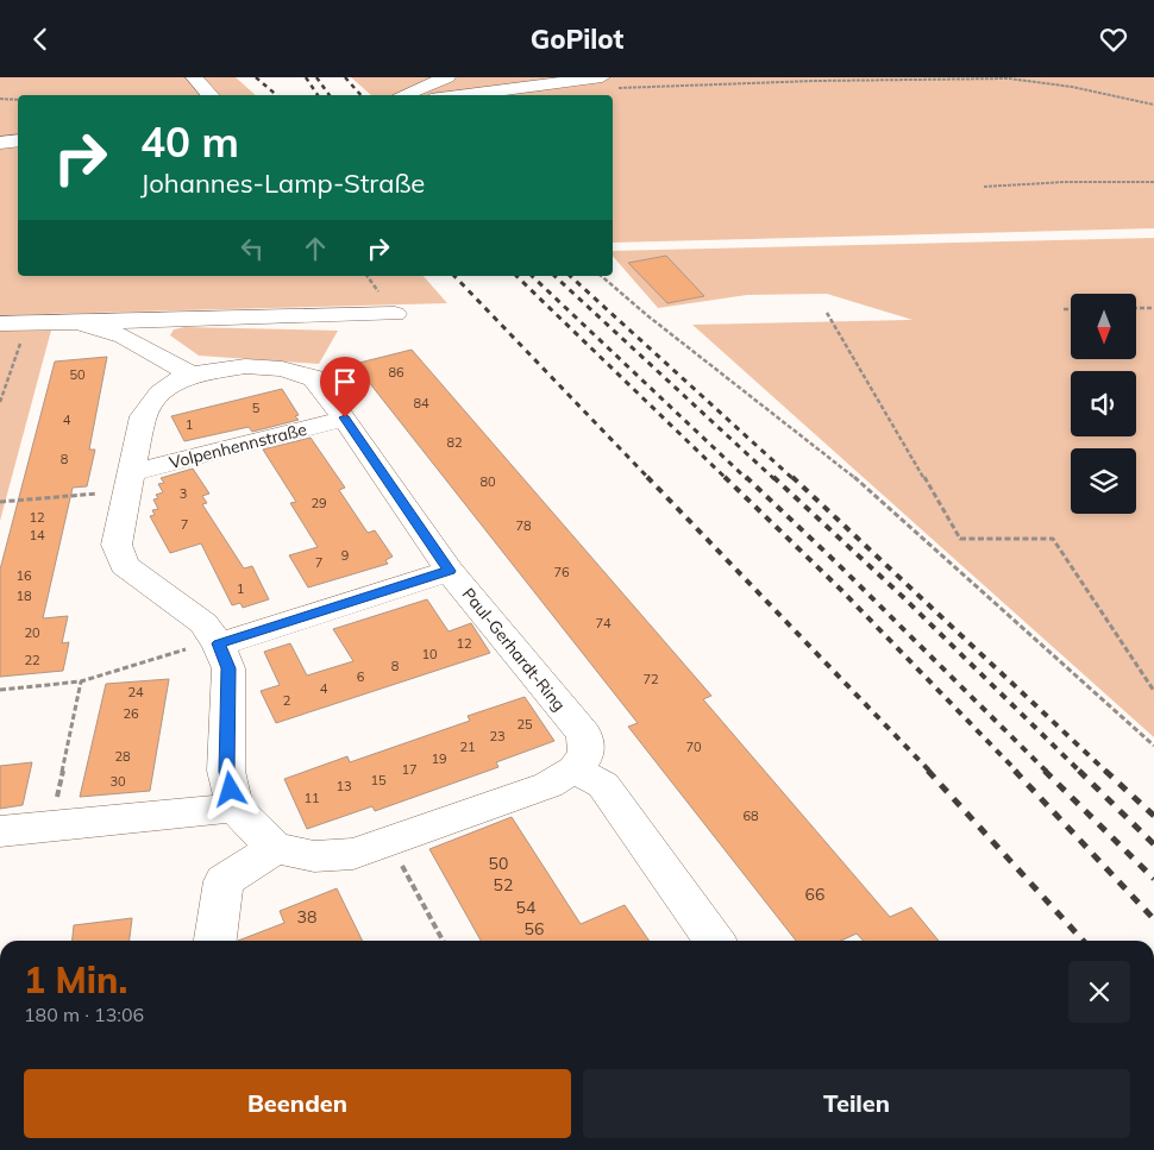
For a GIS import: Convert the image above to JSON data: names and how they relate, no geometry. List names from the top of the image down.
{
  "streets": {
    "street": ["Volpenhennstraße", "Paul-Gerhardt-Ring"]
  },
  "crossings": [
    ["Volpenhennstraße", "Paul-Gerhardt-Ring"]
  ],
  "house_numbers": [
    "86",
    "50",
    "84",
    "5",
    "4",
    "1",
    "82",
    "8",
    "80",
    "3",
    "29",
    "12",
    "7",
    "78",
    "14",
    "9",
    "7",
    "76",
    "16",
    "1",
    "18",
    "74",
    "20",
    "12",
    "10",
    "22",
    "8",
    "6",
    "72",
    "4",
    "24",
    "2",
    "26",
    "25",
    "23",
    "21",
    "70",
    "28",
    "19",
    "17",
    "15",
    "30",
    "13",
    "11",
    "68",
    "50",
    "52",
    "66",
    "54",
    "38",
    "56"
  ],
  "north": "bottom",
  "page": {
    "header": "GoPilot",
    "turn": ["40 m", "Johannes-Lamp-Straße"],
    "heading": ["1 Min.", "180 m · 13:06"],
    "buttons": ["Beenden", "Teilen"]
  }
}
